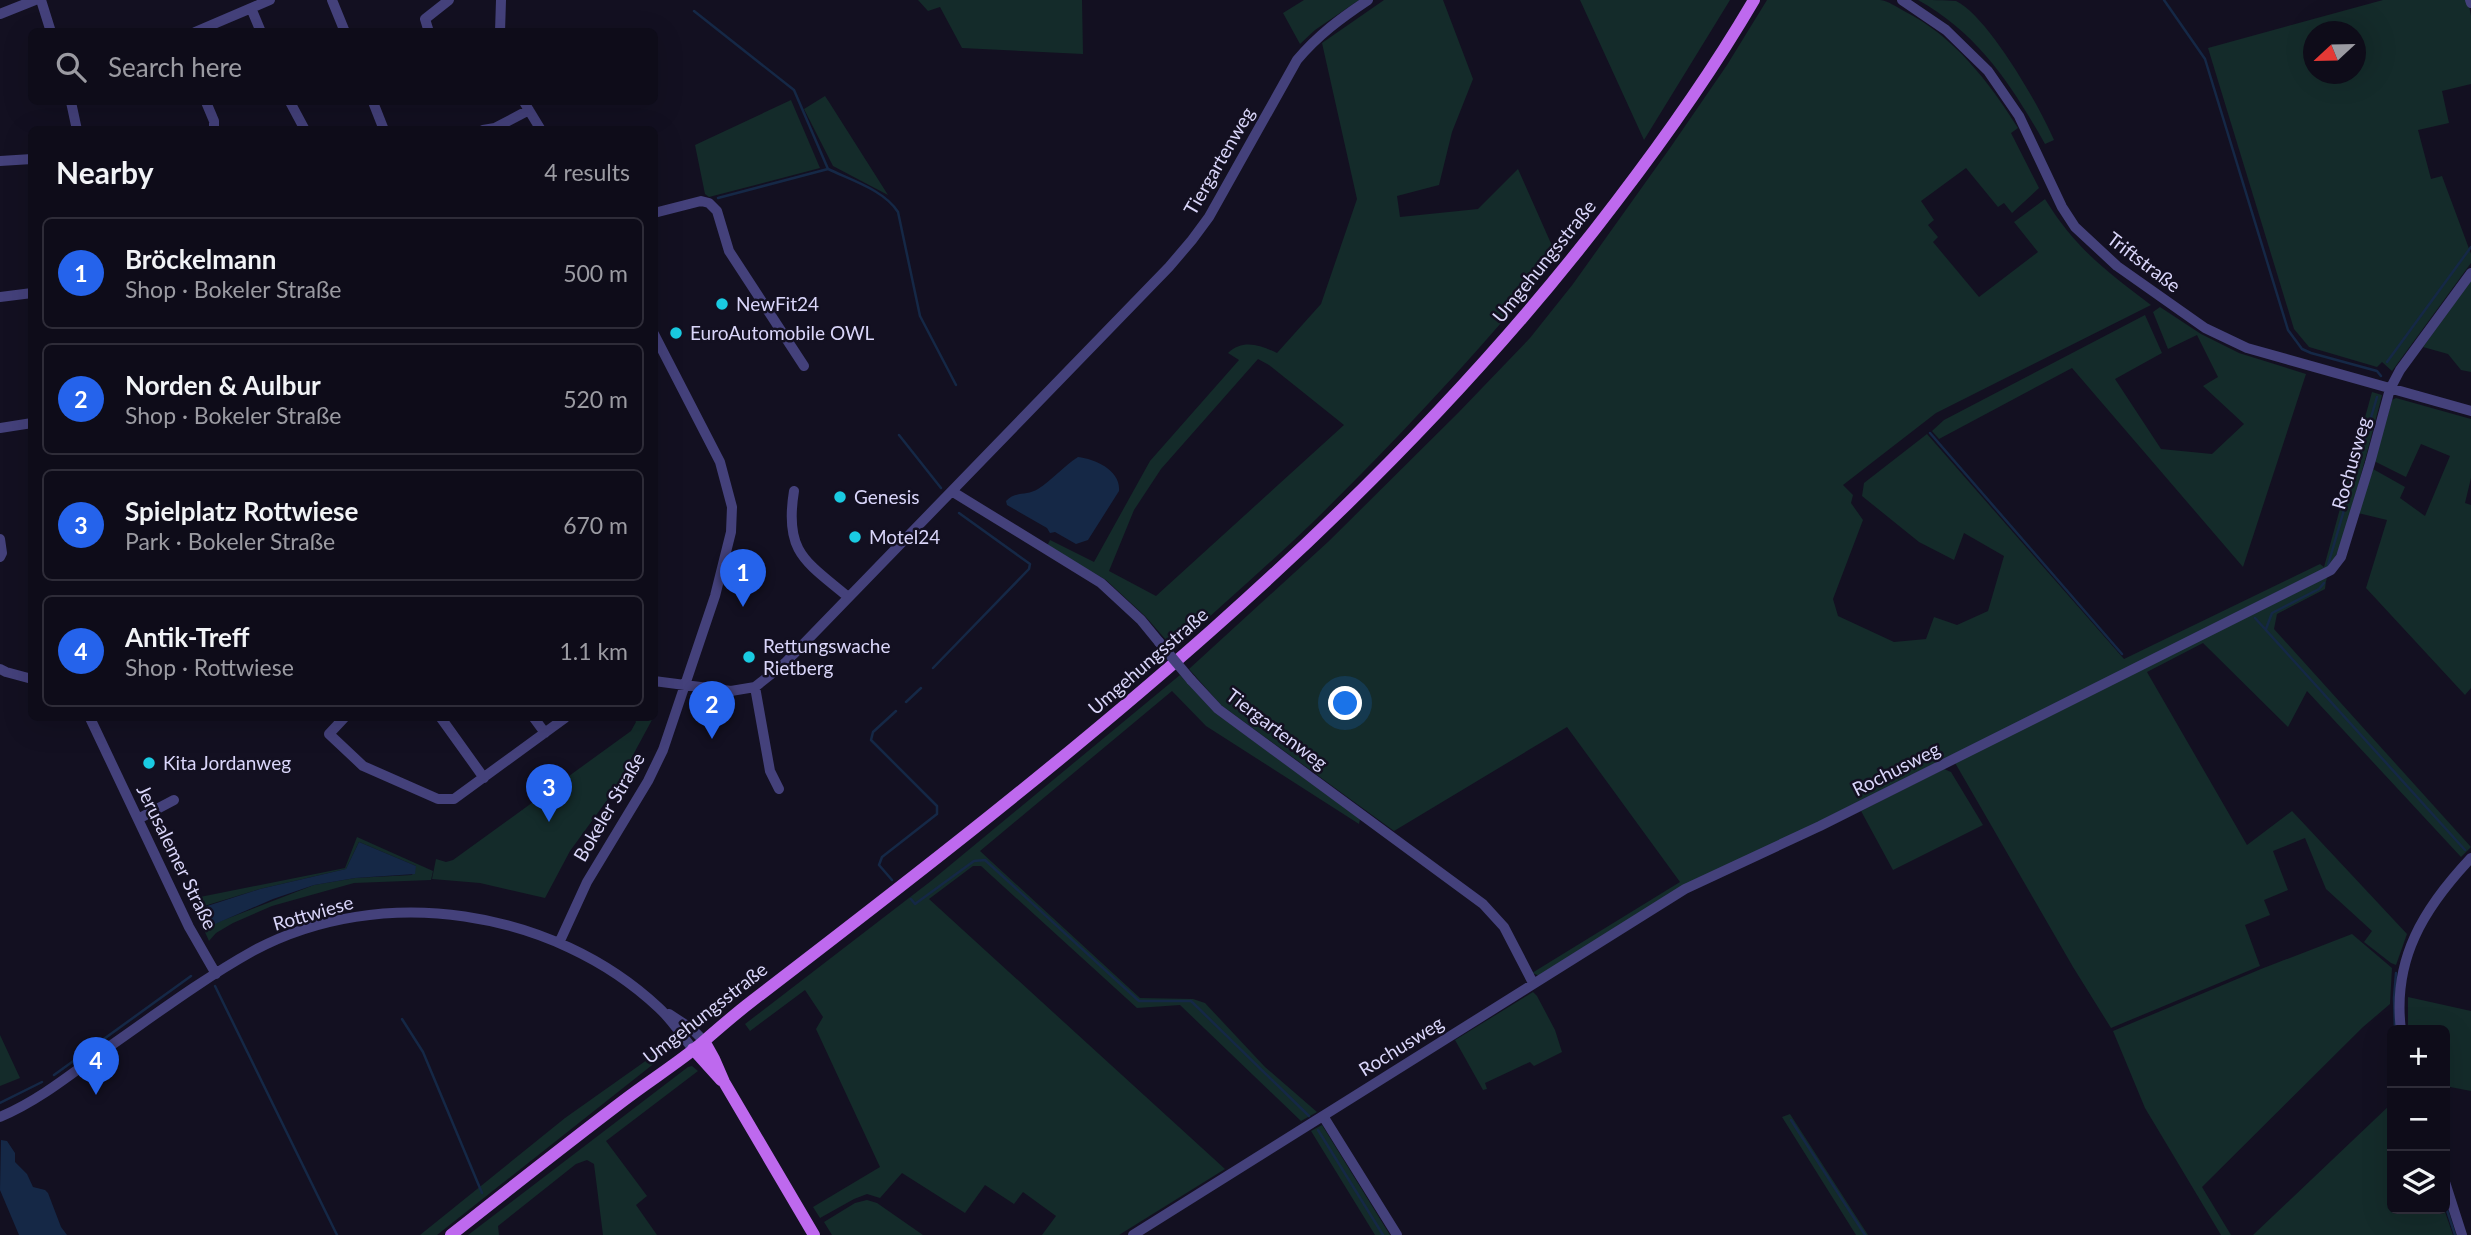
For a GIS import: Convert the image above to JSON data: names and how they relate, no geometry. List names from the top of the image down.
{
  "streets": {
    "main road": ["Umgehungsstraße"],
    "street": [
      "Tiergartenweg",
      "Triftstraße",
      "Rochusweg",
      "Bokeler Straße",
      "Jerusalemer Straße",
      "Rottwiese"
    ]
  },
  "crossings": [
    ["Tiergartenweg", "Rochusweg"],
    ["Umgehungsstraße", "Rottwiese"],
    ["Triftstraße", "Rochusweg"],
    ["Bokeler Straße", "Rottwiese"],
    ["Jerusalemer Straße", "Rottwiese"]
  ],
  "places": [
    "NewFit24",
    "EuroAutomobile OWL",
    "Genesis",
    "Motel24",
    "Rettungswache Rietberg",
    "Kita Jordanweg"
  ],
  "north": "left",
  "page": {
    "search": "Search here",
    "heading": ["Nearby", "4 results"],
    "list": [
      {
        "mark": "1",
        "name": "Bröckelmann",
        "note": "Shop · Bokeler Straße",
        "value": "500 m"
      },
      {
        "mark": "2",
        "name": "Norden & Aulbur",
        "note": "Shop · Bokeler Straße",
        "value": "520 m"
      },
      {
        "mark": "3",
        "name": "Spielplatz Rottwiese",
        "note": "Park · Bokeler Straße",
        "value": "670 m"
      },
      {
        "mark": "4",
        "name": "Antik-Treff",
        "note": "Shop · Rottwiese",
        "value": "1.1 km"
      }
    ],
    "pins": [
      "1",
      "2",
      "3",
      "4"
    ],
    "map_buttons": ["+", "−"]
  }
}
